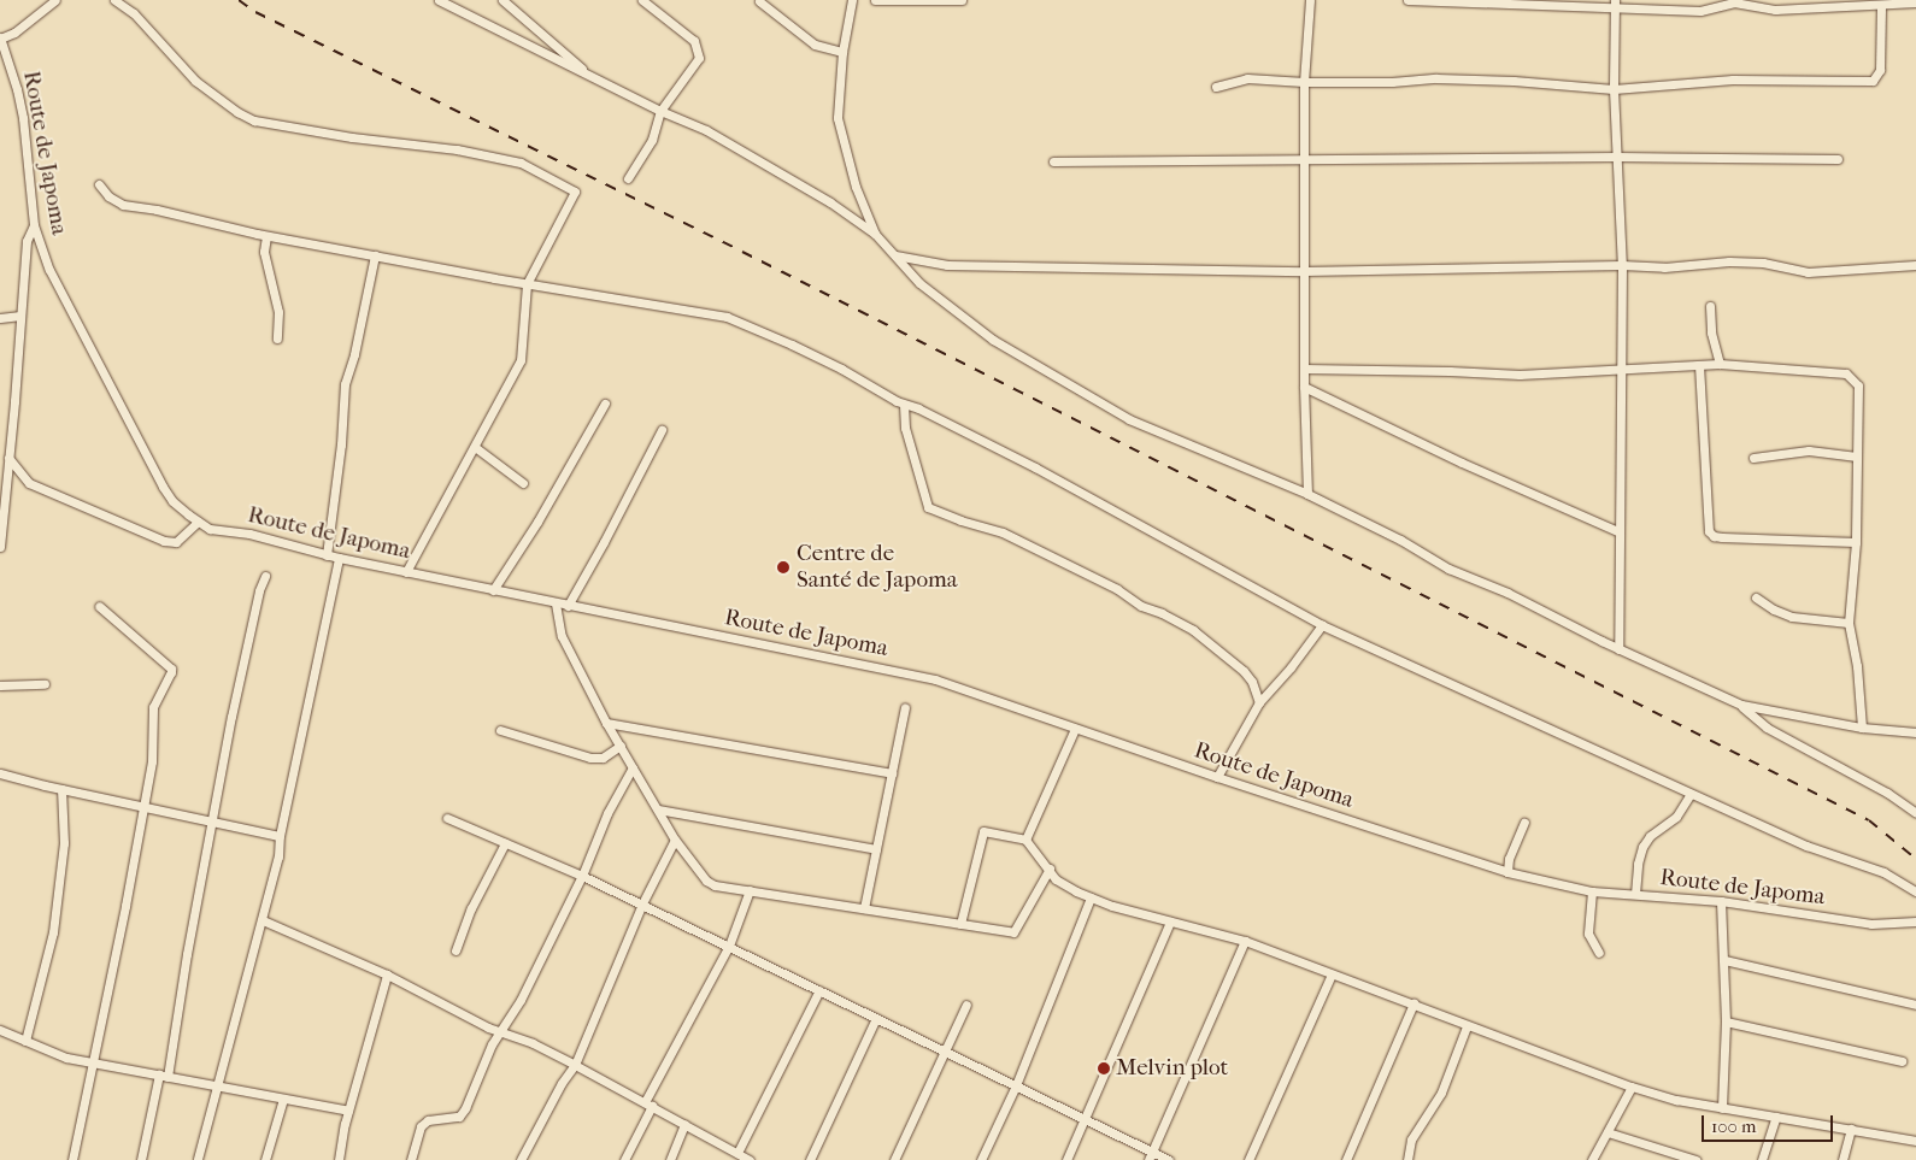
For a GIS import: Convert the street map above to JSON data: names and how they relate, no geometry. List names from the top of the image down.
{
  "streets": {
    "street": ["Route de Japoma"]
  },
  "places": ["Centre de Santé de Japoma", "Melvin plot"],
  "scale_bar": "100 m"
}
